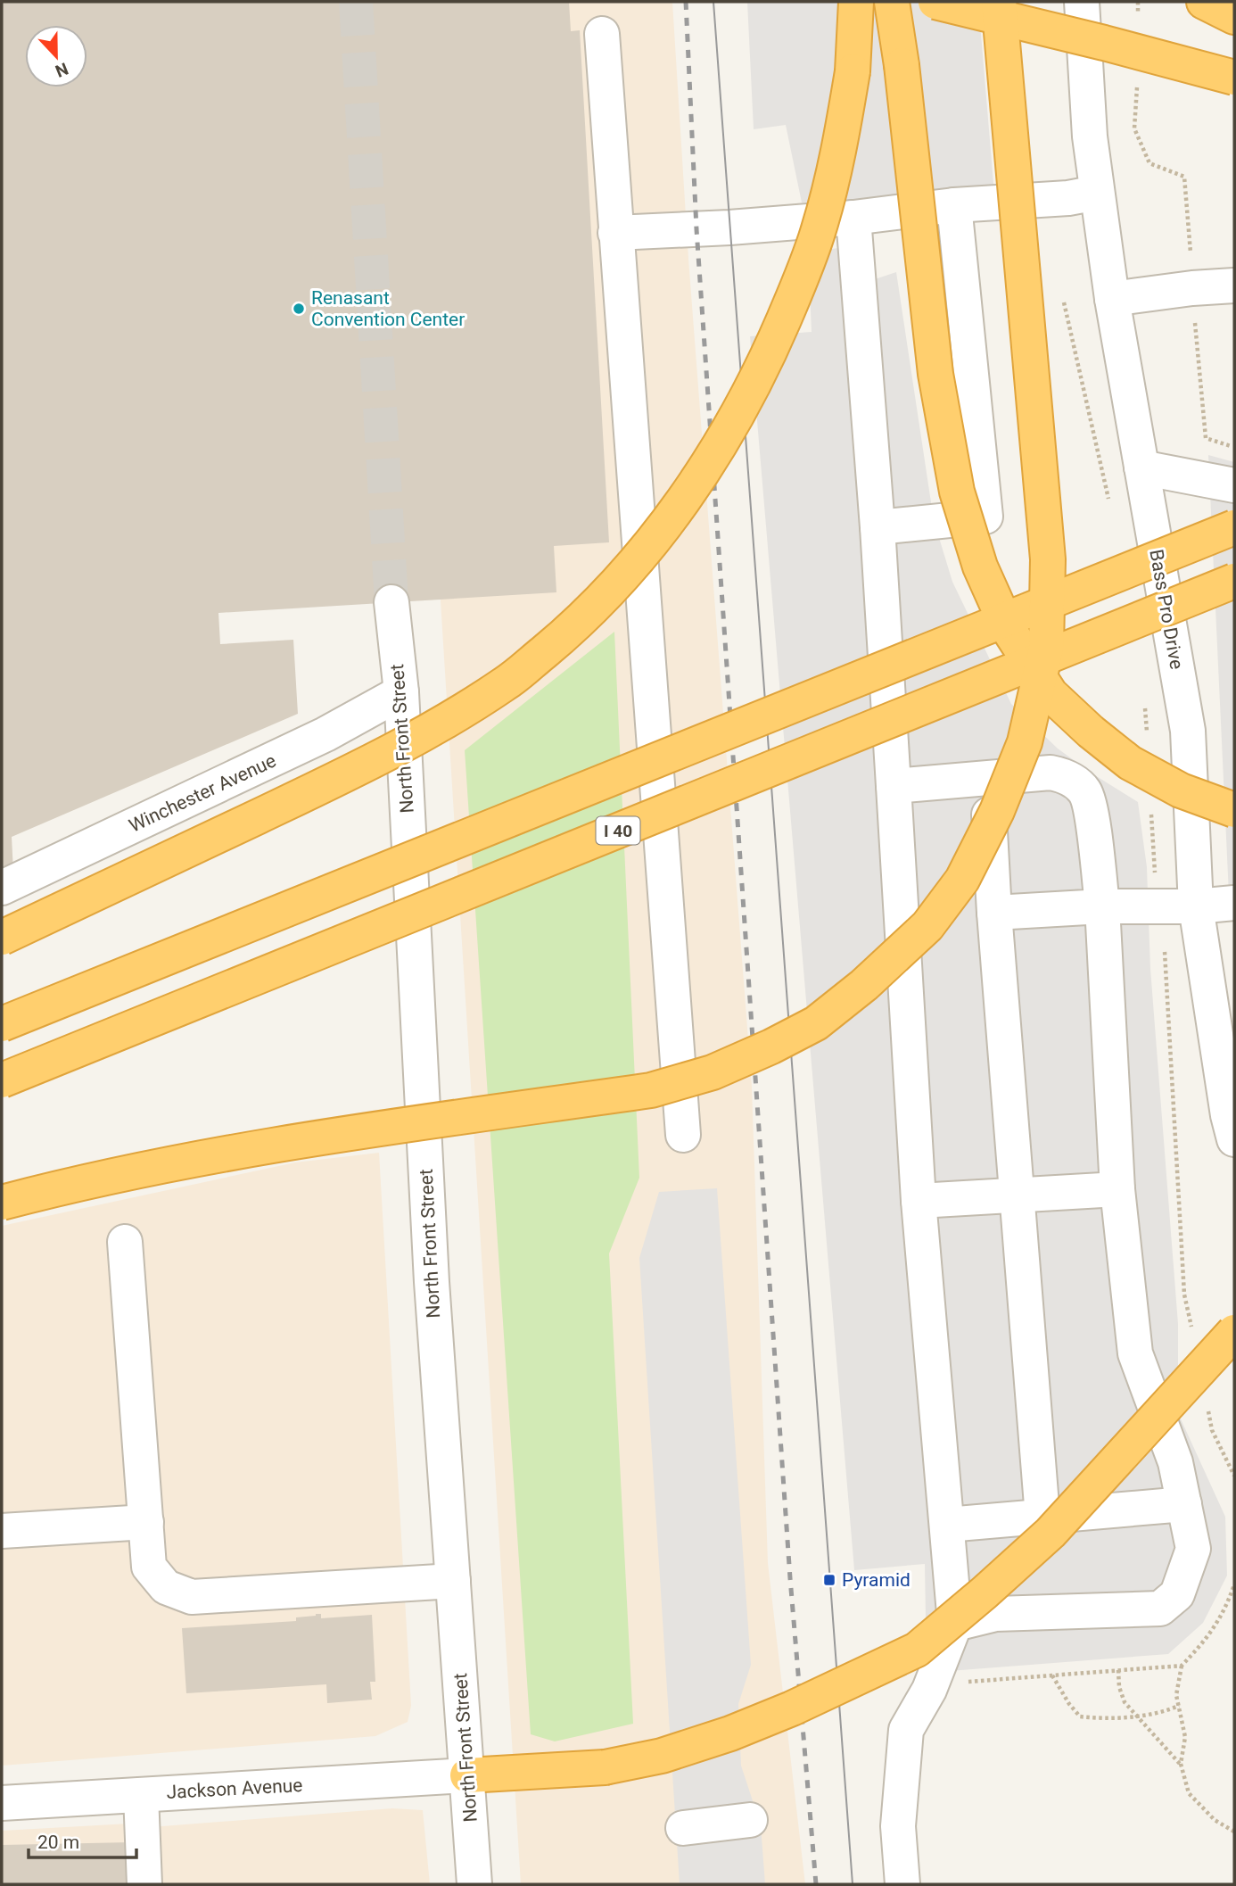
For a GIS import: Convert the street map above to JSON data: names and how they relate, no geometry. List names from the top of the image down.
{
  "streets": {
    "highway": ["I 40"],
    "street": [
      "Bass Pro Drive",
      "North Front Street",
      "Winchester Avenue",
      "Jackson Avenue"
    ]
  },
  "crossings": [
    ["North Front Street", "Winchester Avenue"],
    ["North Front Street", "Jackson Avenue"]
  ],
  "places": {
    "other": ["Renasant Convention Center"],
    "transit": ["Pyramid"]
  },
  "scale_bar": "20 m",
  "north": "bottom"
}
